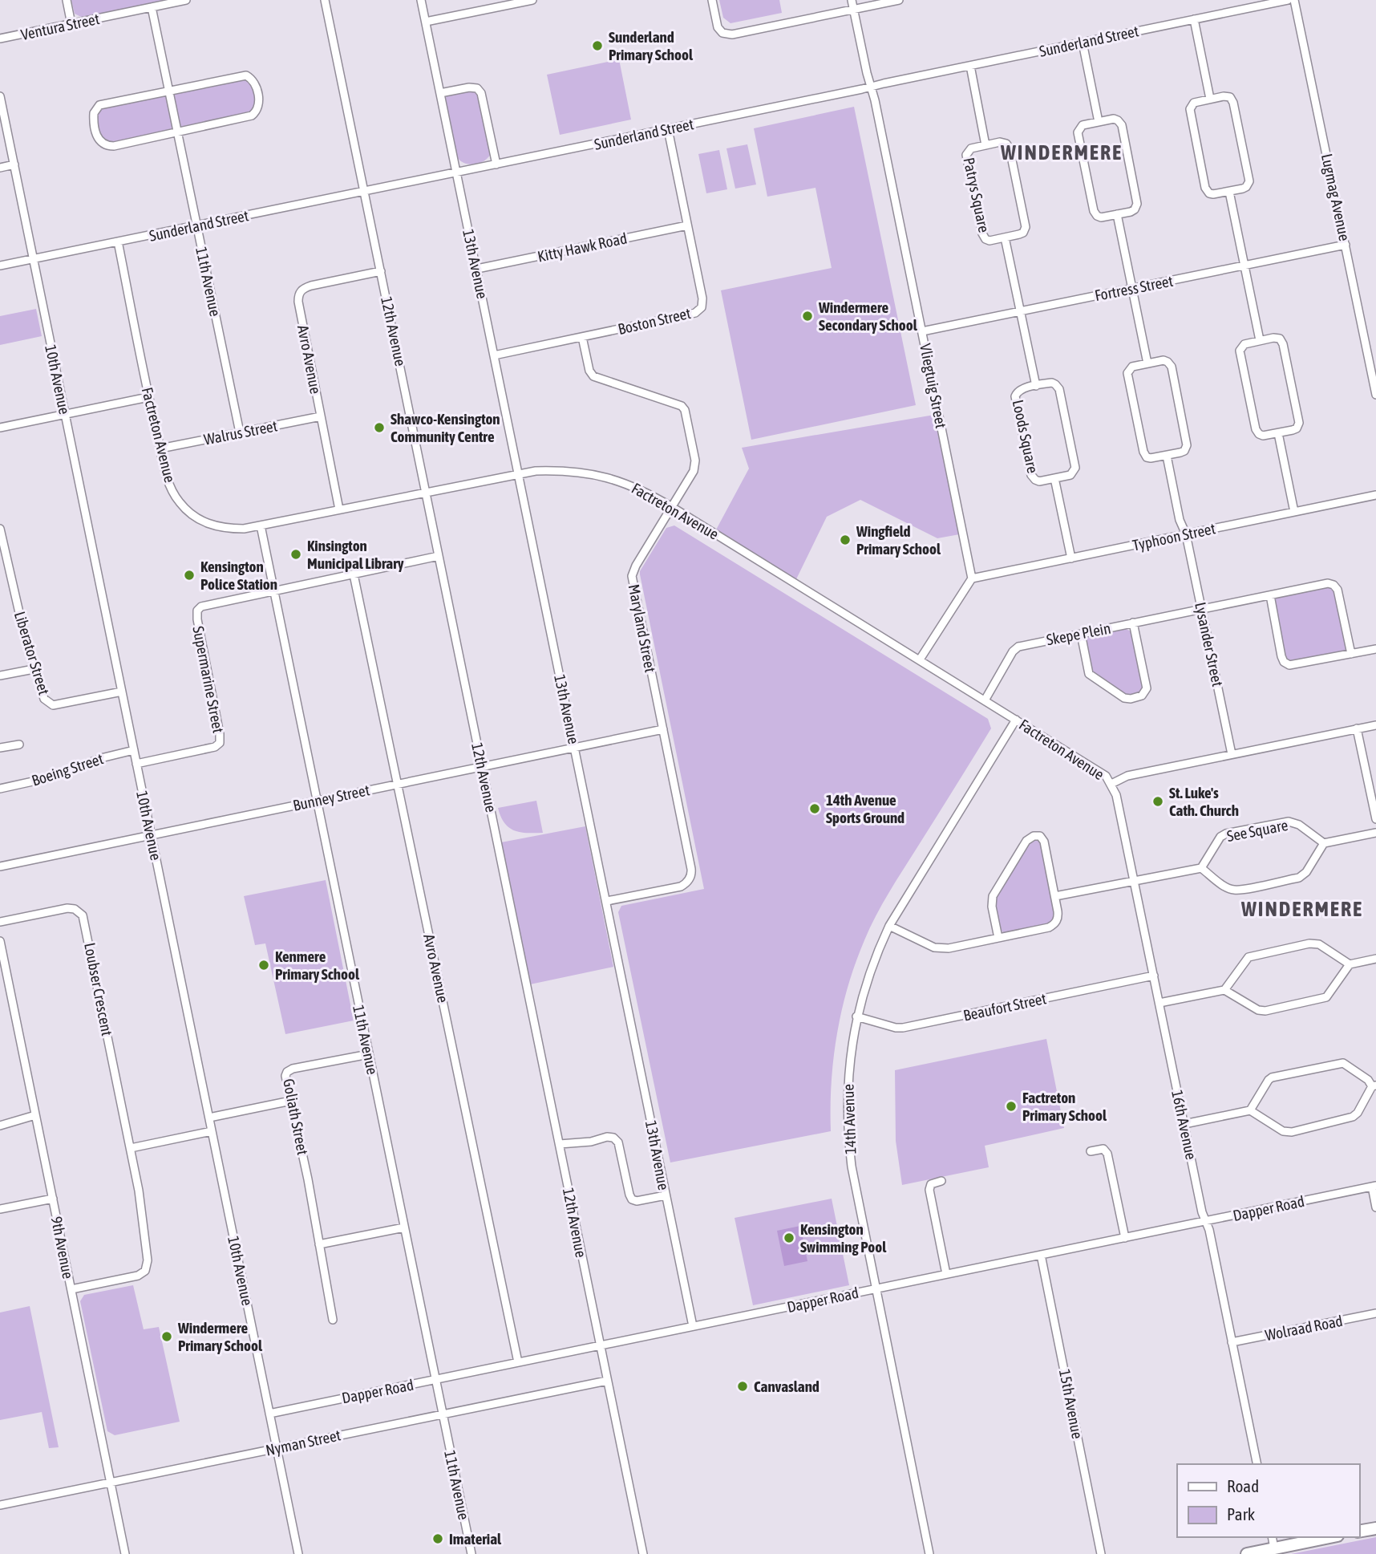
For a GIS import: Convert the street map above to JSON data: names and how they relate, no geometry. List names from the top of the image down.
{
  "streets": {
    "street": [
      "Ventura Street",
      "Sunderland Street",
      "Patrys Square",
      "Lugmag Avenue",
      "Kitty Hawk Road",
      "13th Avenue",
      "11th Avenue",
      "Fortress Street",
      "Boston Street",
      "12th Avenue",
      "Avro Avenue",
      "10th Avenue",
      "Vliegtuig Street",
      "Walrus Street",
      "Factreton Avenue",
      "Loods Square",
      "Typhoon Street",
      "Maryland Street",
      "Skepe Plein",
      "Lysander Street",
      "Liberator Street",
      "Supermarine Street",
      "Boeing Street",
      "Bunney Street",
      "See Square",
      "Loubser Crescent",
      "Beaufort Street",
      "Goliath Street",
      "14th Avenue",
      "16th Avenue",
      "Dapper Road",
      "9th Avenue",
      "Wolraad Road",
      "15th Avenue",
      "Nyman Street"
    ]
  },
  "crossings": [
    ["Ventura Street", "11th Avenue"],
    ["Sunderland Street", "Patrys Square"],
    ["Sunderland Street", "13th Avenue"],
    ["Sunderland Street", "11th Avenue"],
    ["Sunderland Street", "Boston Street"],
    ["Sunderland Street", "12th Avenue"],
    ["Sunderland Street", "10th Avenue"],
    ["Sunderland Street", "Vliegtuig Street"],
    ["Sunderland Street", "Factreton Avenue"],
    ["Patrys Square", "Fortress Street"],
    ["Patrys Square", "Loods Square"],
    ["Lugmag Avenue", "Fortress Street"],
    ["Kitty Hawk Road", "13th Avenue"],
    ["Kitty Hawk Road", "Boston Street"],
    ["13th Avenue", "Boston Street"],
    ["13th Avenue", "Factreton Avenue"],
    ["13th Avenue", "Maryland Street"],
    ["13th Avenue", "Bunney Street"],
    ["13th Avenue", "Dapper Road"],
    ["11th Avenue", "Walrus Street"],
    ["11th Avenue", "Factreton Avenue"],
    ["11th Avenue", "Supermarine Street"],
    ["11th Avenue", "Bunney Street"],
    ["11th Avenue", "Goliath Street"],
    ["11th Avenue", "Dapper Road"],
    ["11th Avenue", "Nyman Street"],
    ["Fortress Street", "Vliegtuig Street"],
    ["Fortress Street", "Loods Square"],
    ["Boston Street", "Maryland Street"],
    ["12th Avenue", "Avro Avenue"],
    ["12th Avenue", "Factreton Avenue"],
    ["12th Avenue", "Supermarine Street"],
    ["12th Avenue", "Bunney Street"],
    ["12th Avenue", "Dapper Road"],
    ["12th Avenue", "Nyman Street"],
    ["Avro Avenue", "Walrus Street"],
    ["Avro Avenue", "Factreton Avenue"],
    ["Avro Avenue", "Supermarine Street"],
    ["Avro Avenue", "Bunney Street"],
    ["Avro Avenue", "Dapper Road"],
    ["10th Avenue", "Liberator Street"],
    ["10th Avenue", "Supermarine Street"],
    ["10th Avenue", "Boeing Street"],
    ["10th Avenue", "Bunney Street"],
    ["10th Avenue", "Dapper Road"],
    ["10th Avenue", "Nyman Street"],
    ["Vliegtuig Street", "Typhoon Street"],
    ["Walrus Street", "Factreton Avenue"],
    ["Factreton Avenue", "Maryland Street"],
    ["Factreton Avenue", "Skepe Plein"],
    ["Factreton Avenue", "Lysander Street"],
    ["Factreton Avenue", "14th Avenue"],
    ["Factreton Avenue", "16th Avenue"],
    ["Loods Square", "Typhoon Street"],
    ["Typhoon Street", "Lysander Street"],
    ["Maryland Street", "Bunney Street"],
    ["Skepe Plein", "Lysander Street"],
    ["Loubser Crescent", "9th Avenue"],
    ["Beaufort Street", "14th Avenue"],
    ["Beaufort Street", "16th Avenue"],
    ["14th Avenue", "Dapper Road"],
    ["16th Avenue", "Dapper Road"],
    ["16th Avenue", "Wolraad Road"],
    ["Dapper Road", "15th Avenue"],
    ["9th Avenue", "Nyman Street"]
  ],
  "districts": ["WINDERMERE", "WINDERMERE"],
  "places": [
    "Sunderland Primary School",
    "Windermere Secondary School",
    "Shawco-Kensington Community Centre",
    "Wingfield Primary School",
    "Kinsington Municipal Library",
    "Kensington Police Station",
    "St. Luke's Cath. Church",
    "14th Avenue Sports Ground",
    "Kenmere Primary School",
    "Factreton Primary School",
    "Kensington Swimming Pool",
    "Windermere Primary School",
    "Canvasland",
    "Imaterial"
  ],
  "legend": ["Road", "Park"]
}
